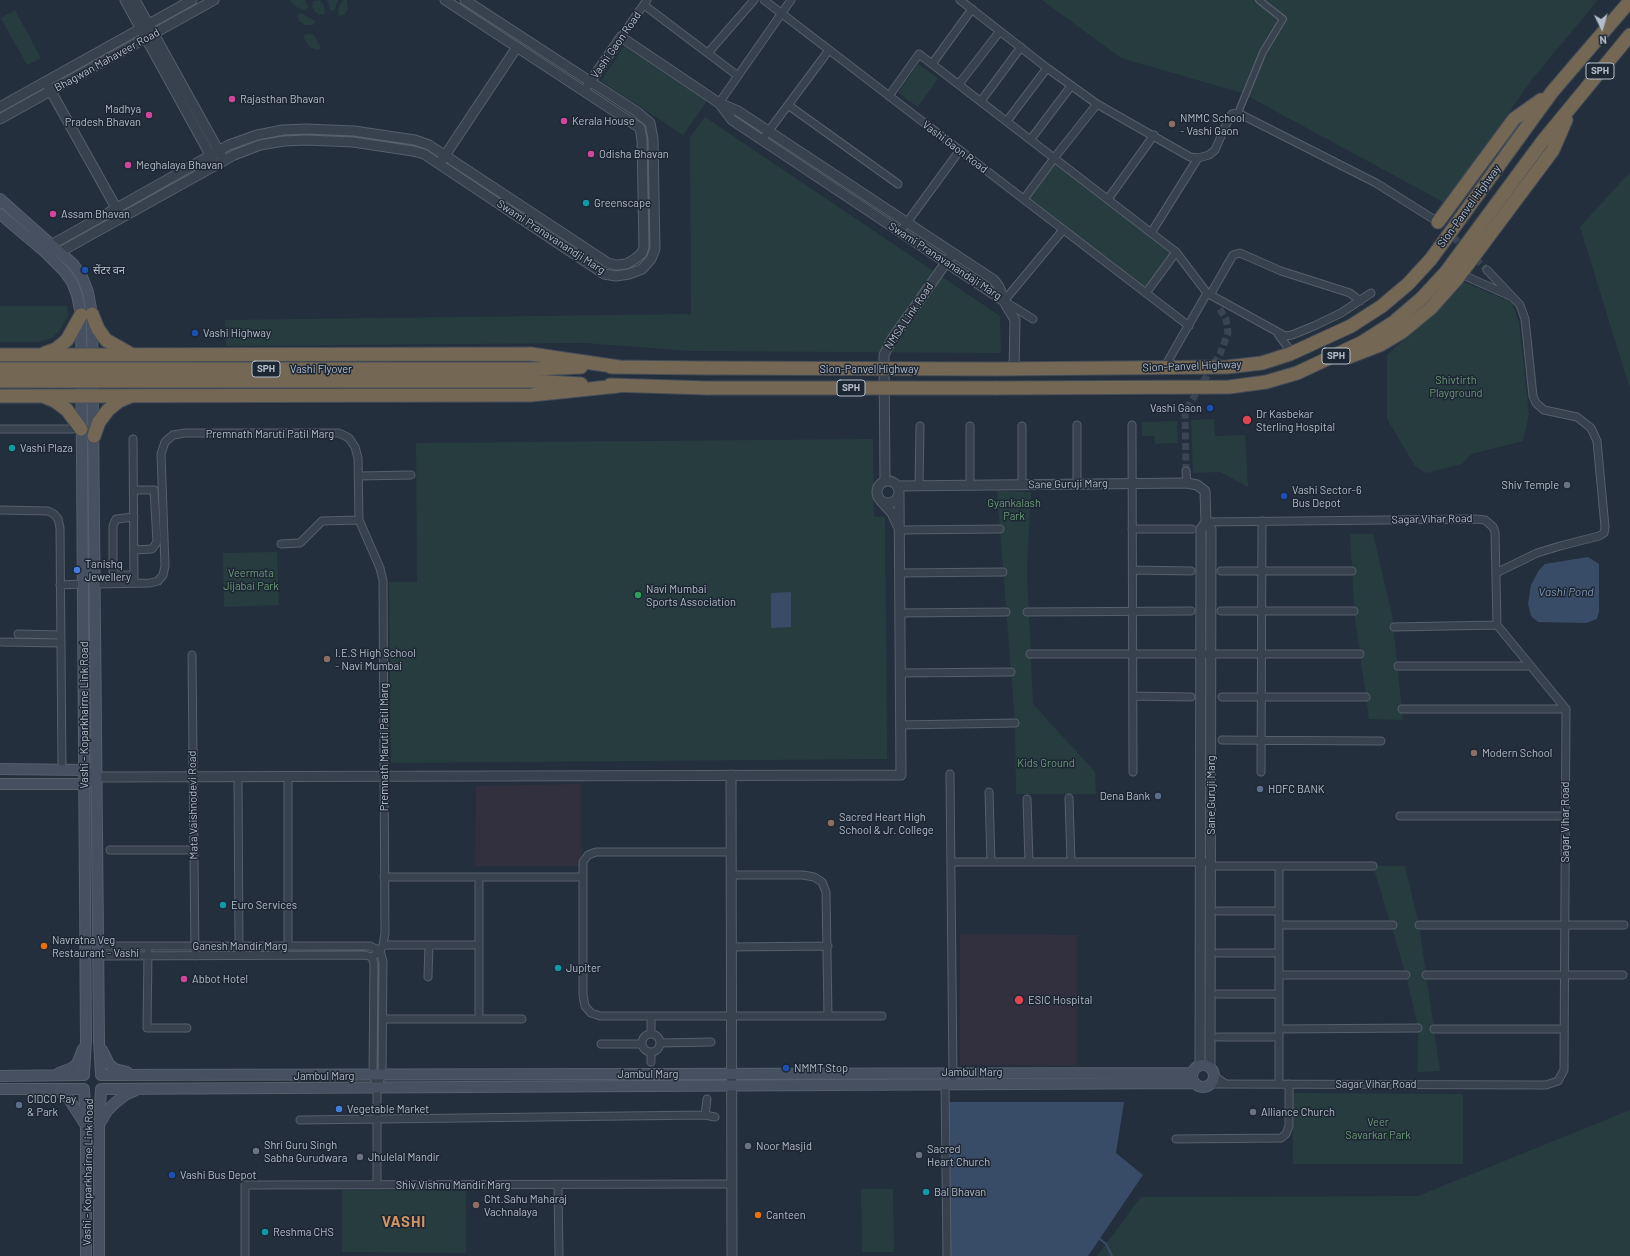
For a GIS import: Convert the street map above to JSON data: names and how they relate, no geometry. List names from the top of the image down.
{
  "streets": {
    "highway": ["SPH", "Sion-Panvel Highway", "Vashi Flyover"],
    "main road": ["Vashi - Koparkhairne Link Road", "Jambul Marg"],
    "street": [
      "Vashi Gaon Road",
      "Bhagwan Mahaveer Road",
      "Swami Pranavanandji Marg",
      "Swami Pranavanandaji Marg",
      "NMSA Link Road",
      "Premnath Maruti Patil Marg",
      "Sane Guruji Marg",
      "Sagar Vihar Road",
      "Mata Vaishnodevi Road",
      "Ganesh Mandir Marg",
      "Shiv Vishnu Mandir Marg"
    ]
  },
  "crossings": [
    ["Vashi Gaon Road", "Swami Pranavanandji Marg"],
    ["Vashi Gaon Road", "Swami Pranavanandaji Marg"],
    ["Sion-Panvel Highway", "Vashi Flyover"],
    ["Swami Pranavanandaji Marg", "NMSA Link Road"],
    ["NMSA Link Road", "Sane Guruji Marg"],
    ["Premnath Maruti Patil Marg", "Vashi - Koparkhairne Link Road"],
    ["Premnath Maruti Patil Marg", "Ganesh Mandir Marg"],
    ["Premnath Maruti Patil Marg", "Jambul Marg"],
    ["Sane Guruji Marg", "Sagar Vihar Road"],
    ["Sane Guruji Marg", "Jambul Marg"],
    ["Sagar Vihar Road", "Jambul Marg"],
    ["Vashi - Koparkhairne Link Road", "Ganesh Mandir Marg"],
    ["Vashi - Koparkhairne Link Road", "Jambul Marg"],
    ["Mata Vaishnodevi Road", "Ganesh Mandir Marg"]
  ],
  "districts": ["VASHI"],
  "water": ["Vashi Pond"],
  "parks": [
    "Shivtirth Playground",
    "Gyankalash Park",
    "Veermata Jijabai Park",
    "Kids Ground",
    "Veer Savarkar Park"
  ],
  "places": [
    "Rajasthan Bhavan",
    "Madhya Pradesh Bhavan",
    "Kerala House",
    "NMMC School - Vashi Gaon",
    "Odisha Bhavan",
    "Meghalaya Bhavan",
    "Greenscape",
    "Assam Bhavan",
    "सेंटर वन",
    "Vashi Highway",
    "Vashi Gaon",
    "Dr Kasbekar Sterling Hospital",
    "Vashi Plaza",
    "Shiv Temple",
    "Vashi Sector-6 Bus Depot",
    "Tanishq Jewellery",
    "Navi Mumbai Sports Association",
    "I.E.S High School - Navi Mumbai",
    "Modern School",
    "HDFC BANK",
    "Dena Bank",
    "Sacred Heart High School & Jr. College",
    "Euro Services",
    "Navratna Veg Restaurant - Vashi",
    "Jupiter",
    "Abbot Hotel",
    "ESIC Hospital",
    "NMMT Stop",
    "CIDCO Pay & Park",
    "Vegetable Market",
    "Alliance Church",
    "Noor Masjid",
    "Shri Guru Singh Sabha Gurudwara",
    "Sacred Heart Church",
    "Jhulelal Mandir",
    "Vashi Bus Depot",
    "Bal Bhavan",
    "Cht.Sahu Maharaj Vachnalaya",
    "Canteen",
    "Reshma CHS"
  ],
  "north": "bottom"
}
